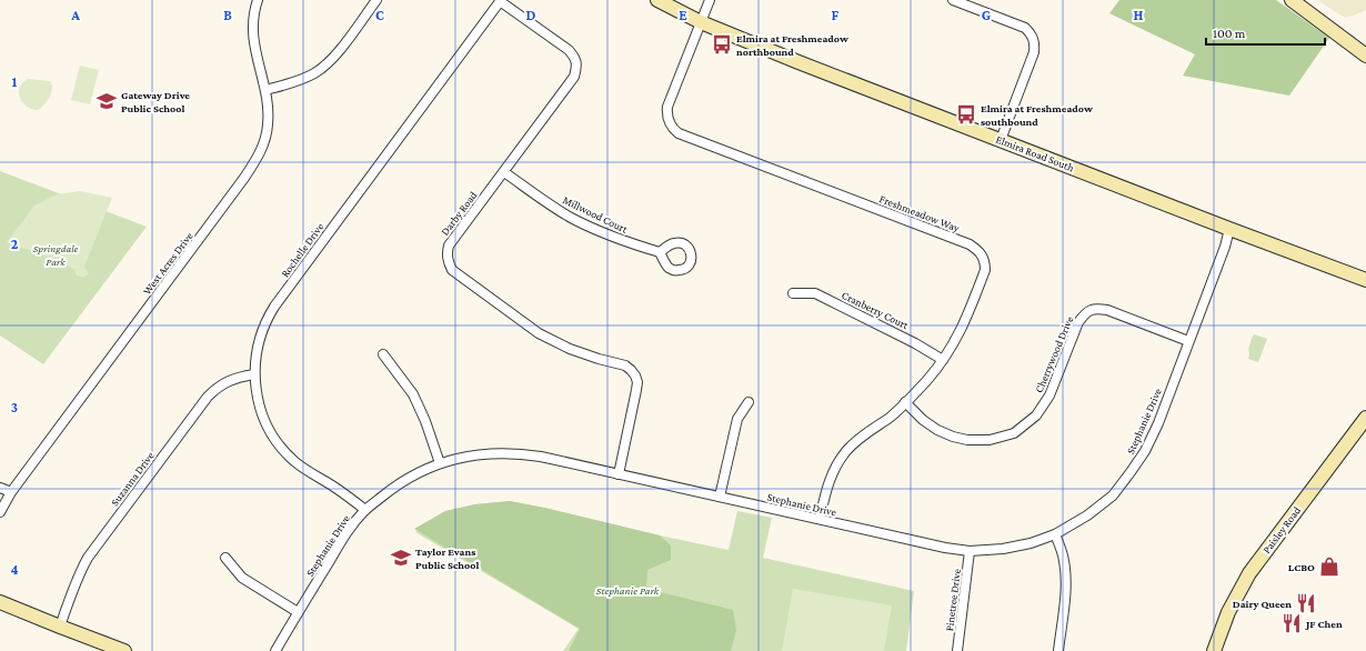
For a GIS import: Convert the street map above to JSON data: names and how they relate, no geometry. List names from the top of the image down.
{
  "streets": {
    "street": [
      "Elmira Road South",
      "Darby Road",
      "Freshmeadow Way",
      "Millwood Court",
      "Rochelle Drive",
      "West Acres Drive",
      "Cranberry Court",
      "Cherrywood Drive",
      "Stephanie Drive",
      "Suzanna Drive",
      "Paisley Road",
      "Pinetree Drive"
    ]
  },
  "crossings": [
    ["Elmira Road South", "Freshmeadow Way"],
    ["Elmira Road South", "Stephanie Drive"],
    ["Darby Road", "Millwood Court"],
    ["Darby Road", "Rochelle Drive"],
    ["Darby Road", "Stephanie Drive"],
    ["Freshmeadow Way", "Cranberry Court"],
    ["Freshmeadow Way", "Cherrywood Drive"],
    ["Freshmeadow Way", "Stephanie Drive"],
    ["Rochelle Drive", "Stephanie Drive"],
    ["Rochelle Drive", "Suzanna Drive"],
    ["Cherrywood Drive", "Stephanie Drive"],
    ["Stephanie Drive", "Pinetree Drive"]
  ],
  "parks": ["Springdale Park", "Stephanie Park"],
  "places": {
    "bus stop": ["Elmira at Freshmeadow northbound", "Elmira at Freshmeadow southbound"],
    "school or university": ["Gateway Drive Public School", "Taylor Evans Public School"],
    "shop": ["LCBO"],
    "restaurant": ["Dairy Queen", "JF Chen"]
  },
  "scale_bar": "100 m",
  "grid": {
    "columns": [
      "A",
      "B",
      "C",
      "D",
      "E",
      "F",
      "G",
      "H"
    ],
    "rows": [
      "1",
      "2",
      "3",
      "4"
    ]
  }
}
